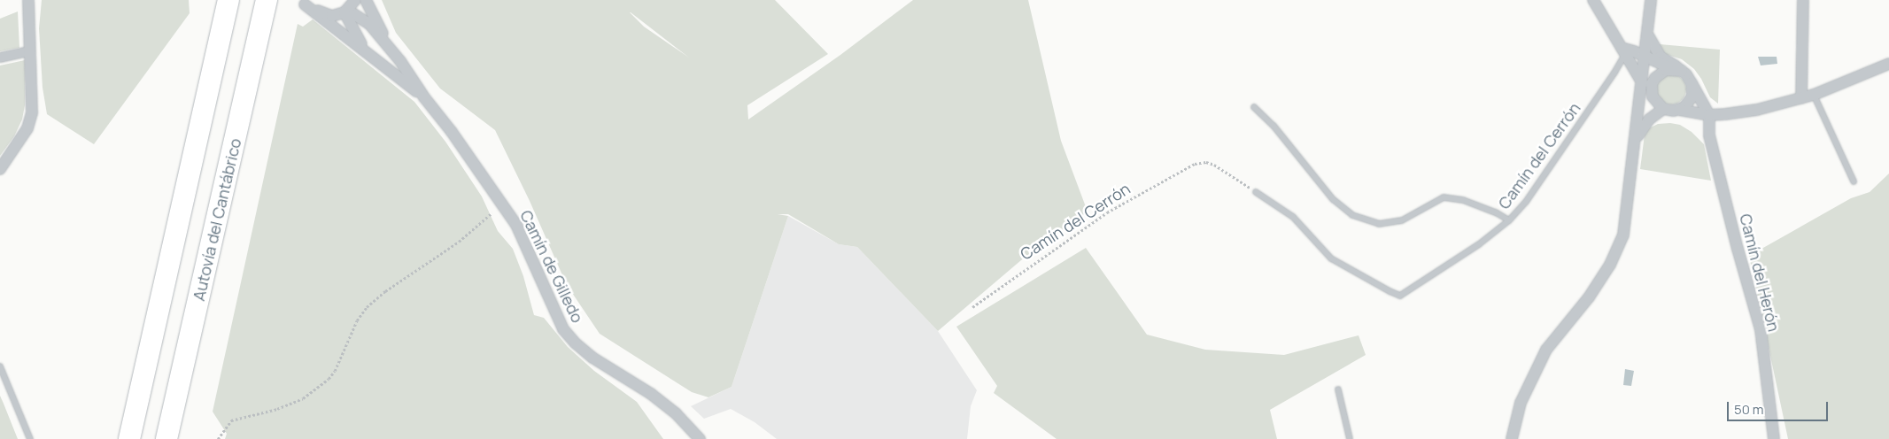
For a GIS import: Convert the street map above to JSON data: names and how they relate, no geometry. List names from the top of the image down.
{
  "streets": {
    "highway": ["Autovía del Cantábrico"],
    "street": ["Camín de Gilledo", "Camín del Herón"],
    "lane": ["Camín del Cerrón"]
  },
  "scale_bar": "50 m"
}
